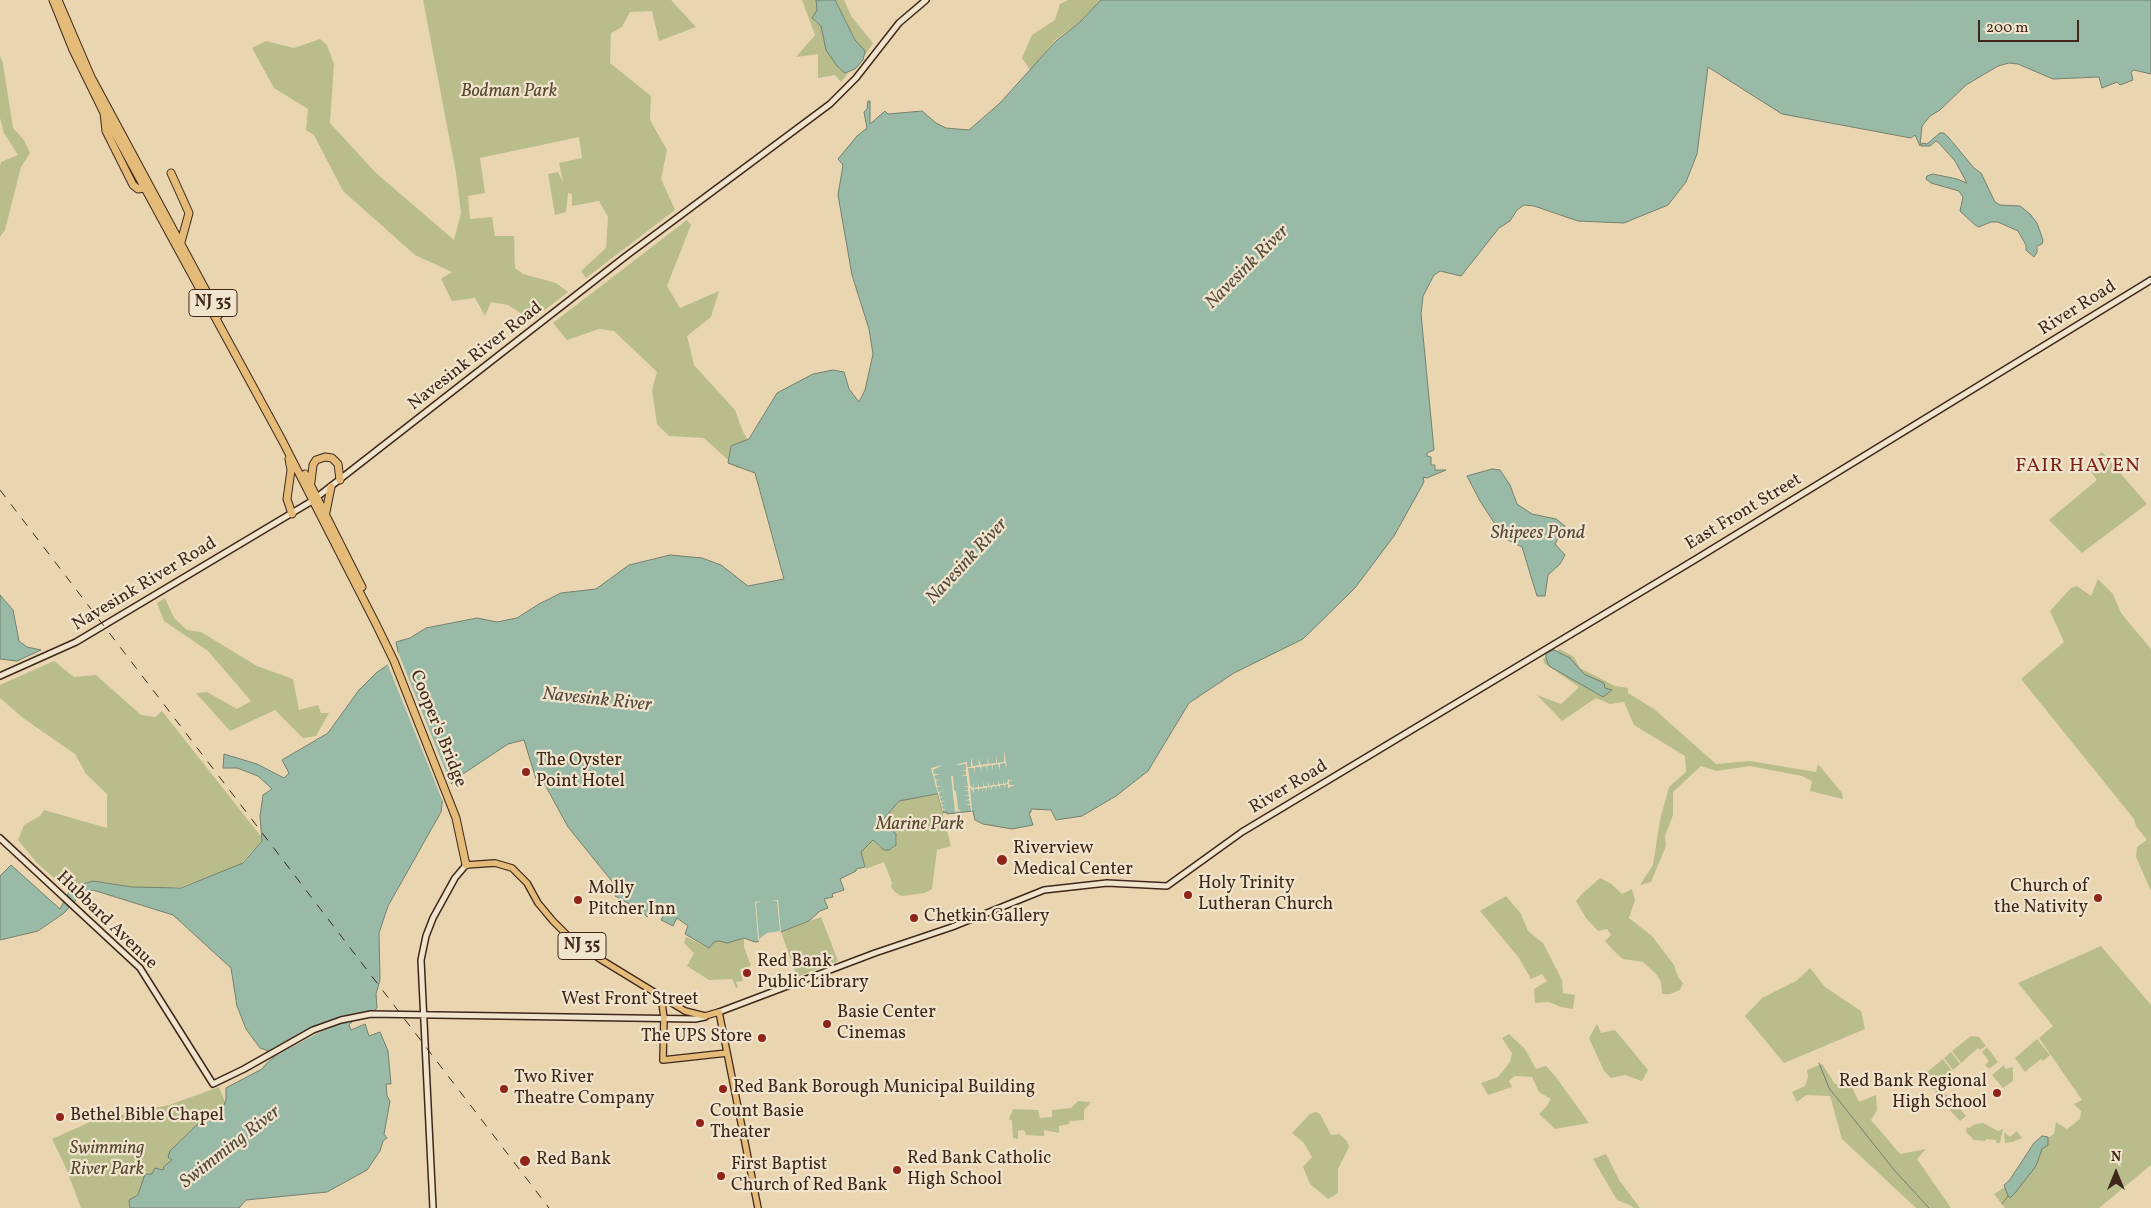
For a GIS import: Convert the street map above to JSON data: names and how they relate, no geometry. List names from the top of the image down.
{
  "streets": {
    "highway": ["NJ 35", "Cooper's Bridge"],
    "main road": [
      "River Road",
      "Navesink River Road",
      "East Front Street",
      "Hubbard Avenue",
      "West Front Street"
    ]
  },
  "crossings": [
    ["NJ 35", "Navesink River Road"],
    ["NJ 35", "Cooper's Bridge"],
    ["NJ 35", "West Front Street"],
    ["River Road", "East Front Street"],
    ["River Road", "West Front Street"],
    ["Hubbard Avenue", "West Front Street"]
  ],
  "districts": ["FAIR HAVEN"],
  "water": ["Navesink River", "Shipees Pond", "Swimming River"],
  "parks": ["Bodman Park", "Marine Park", "Swimming River Park"],
  "places": [
    "The Oyster Point Hotel",
    "Riverview Medical Center",
    "Holy Trinity Lutheran Church",
    "Church of the Nativity",
    "Molly Pitcher Inn",
    "Chetkin Gallery",
    "Red Bank Public Library",
    "Basie Center Cinemas",
    "The UPS Store",
    "Two River Theatre Company",
    "Red Bank Borough Municipal Building",
    "Red Bank Regional High School",
    "Bethel Bible Chapel",
    "Count Basie Theater",
    "Red Bank",
    "Red Bank Catholic High School",
    "First Baptist Church of Red Bank"
  ],
  "scale_bar": "200 m",
  "north": "top"
}
